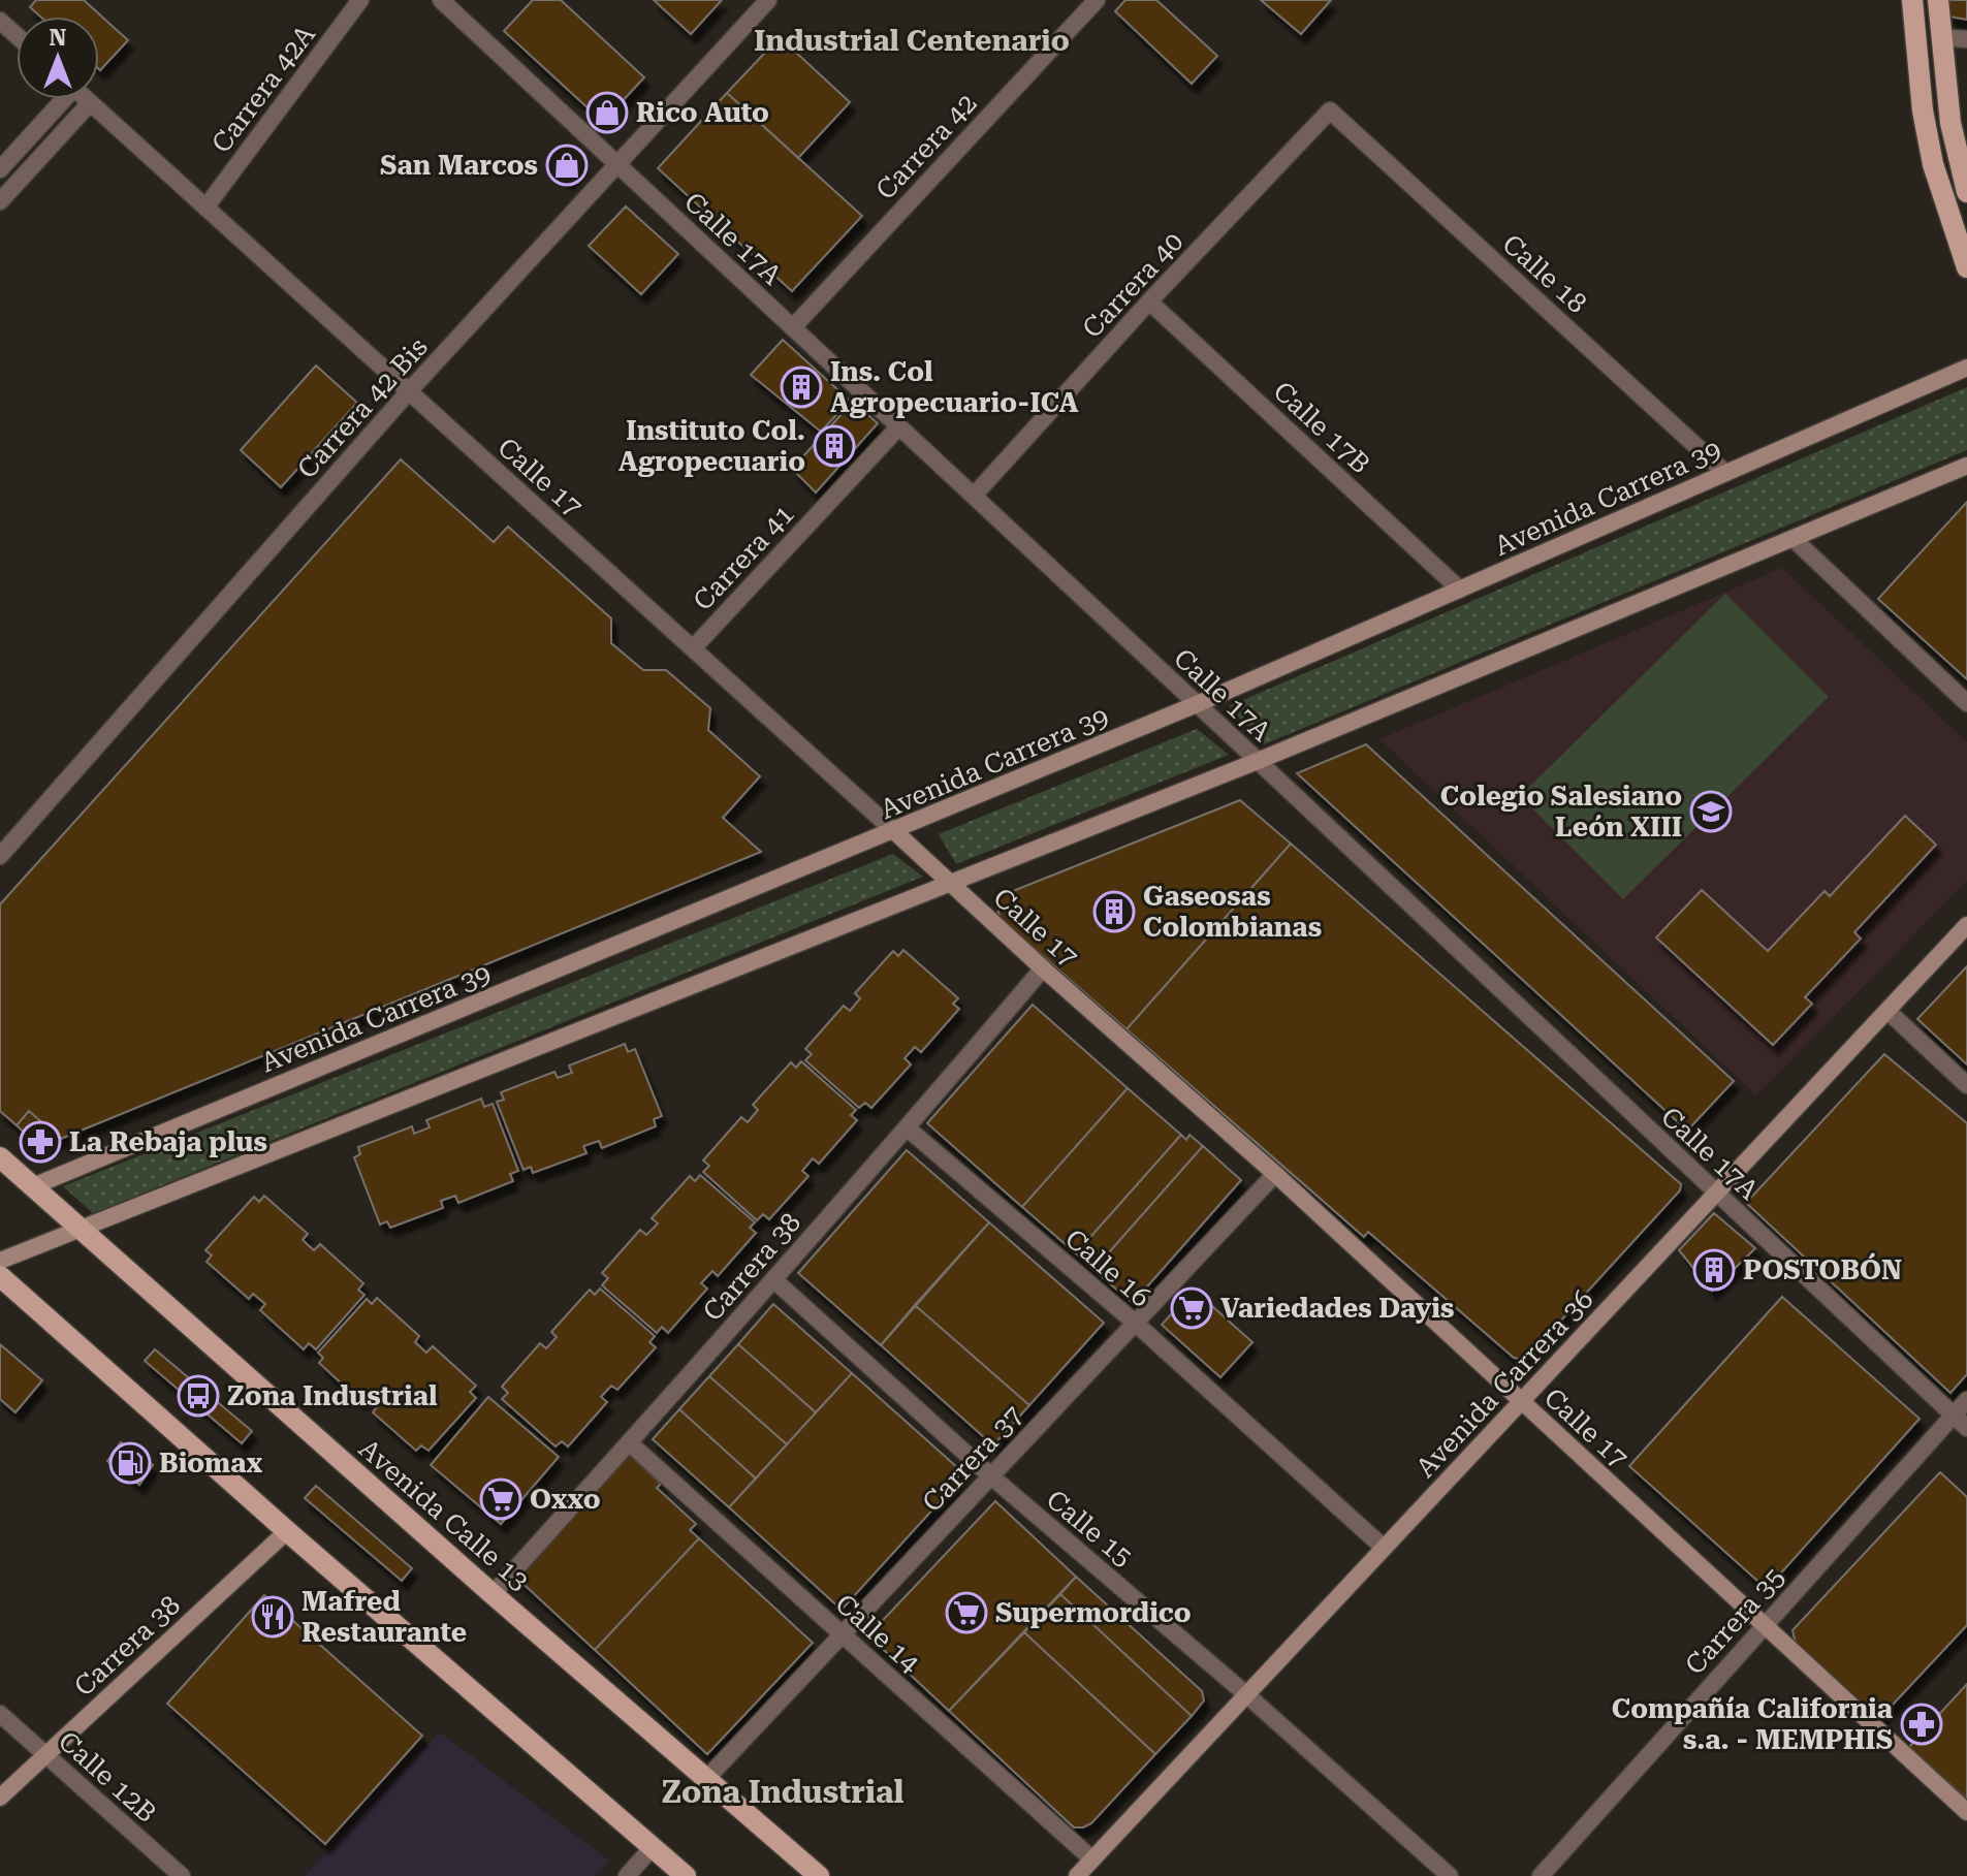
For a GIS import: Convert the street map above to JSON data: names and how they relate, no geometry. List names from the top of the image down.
{
  "streets": {
    "main road": ["Avenida Calle 13"],
    "street": [
      "Carrera 42A",
      "Carrera 42",
      "Calle 17A",
      "Calle 18",
      "Carrera 40",
      "Carrera 42 Bis",
      "Calle 17B",
      "Calle 17",
      "Avenida Carrera 39",
      "Carrera 41",
      "Carrera 38",
      "Calle 16",
      "Avenida Carrera 36",
      "Carrera 37",
      "Calle 15",
      "Carrera 35",
      "Calle 14",
      "Calle 12B"
    ]
  },
  "crossings": [
    ["Carrera 42A", "Calle 17"],
    ["Carrera 42", "Calle 17A"],
    ["Calle 17A", "Carrera 40"],
    ["Calle 17A", "Carrera 42 Bis"],
    ["Calle 17A", "Avenida Carrera 39"],
    ["Calle 17A", "Carrera 41"],
    ["Calle 17A", "Avenida Carrera 36"],
    ["Calle 17A", "Carrera 35"],
    ["Calle 18", "Carrera 40"],
    ["Calle 18", "Avenida Carrera 39"],
    ["Carrera 40", "Calle 17B"],
    ["Carrera 42 Bis", "Calle 17"],
    ["Calle 17B", "Avenida Carrera 39"],
    ["Calle 17", "Avenida Carrera 39"],
    ["Calle 17", "Carrera 41"],
    ["Calle 17", "Carrera 38"],
    ["Calle 17", "Avenida Carrera 36"],
    ["Calle 17", "Carrera 37"],
    ["Calle 17", "Carrera 35"],
    ["Avenida Carrera 39", "Avenida Calle 13"],
    ["Carrera 38", "Calle 16"],
    ["Carrera 38", "Avenida Calle 13"],
    ["Carrera 38", "Calle 15"],
    ["Carrera 38", "Calle 14"],
    ["Carrera 38", "Calle 12B"],
    ["Calle 16", "Avenida Carrera 36"],
    ["Calle 16", "Carrera 37"],
    ["Avenida Carrera 36", "Calle 15"],
    ["Avenida Carrera 36", "Calle 14"],
    ["Carrera 37", "Avenida Calle 13"],
    ["Carrera 37", "Calle 15"],
    ["Carrera 37", "Calle 14"]
  ],
  "districts": ["Industrial Centenario", "Zona Industrial"],
  "places": {
    "shop": ["Rico Auto", "San Marcos"],
    "building": [
      "Ins. Col Agropecuario-ICA",
      "Instituto Col. Agropecuario",
      "Gaseosas Colombianas",
      "POSTOBÓN"
    ],
    "school or university": ["Colegio Salesiano León XIII"],
    "pharmacy": ["La Rebaja plus", "Compañía California s.a. - MEMPHIS"],
    "supermarket": ["Variedades Dayis", "Oxxo", "Supermordico"],
    "bus stop": ["Zona Industrial"],
    "fuel station": ["Biomax"],
    "restaurant": ["Mafred Restaurante"]
  },
  "north": "top"
}
